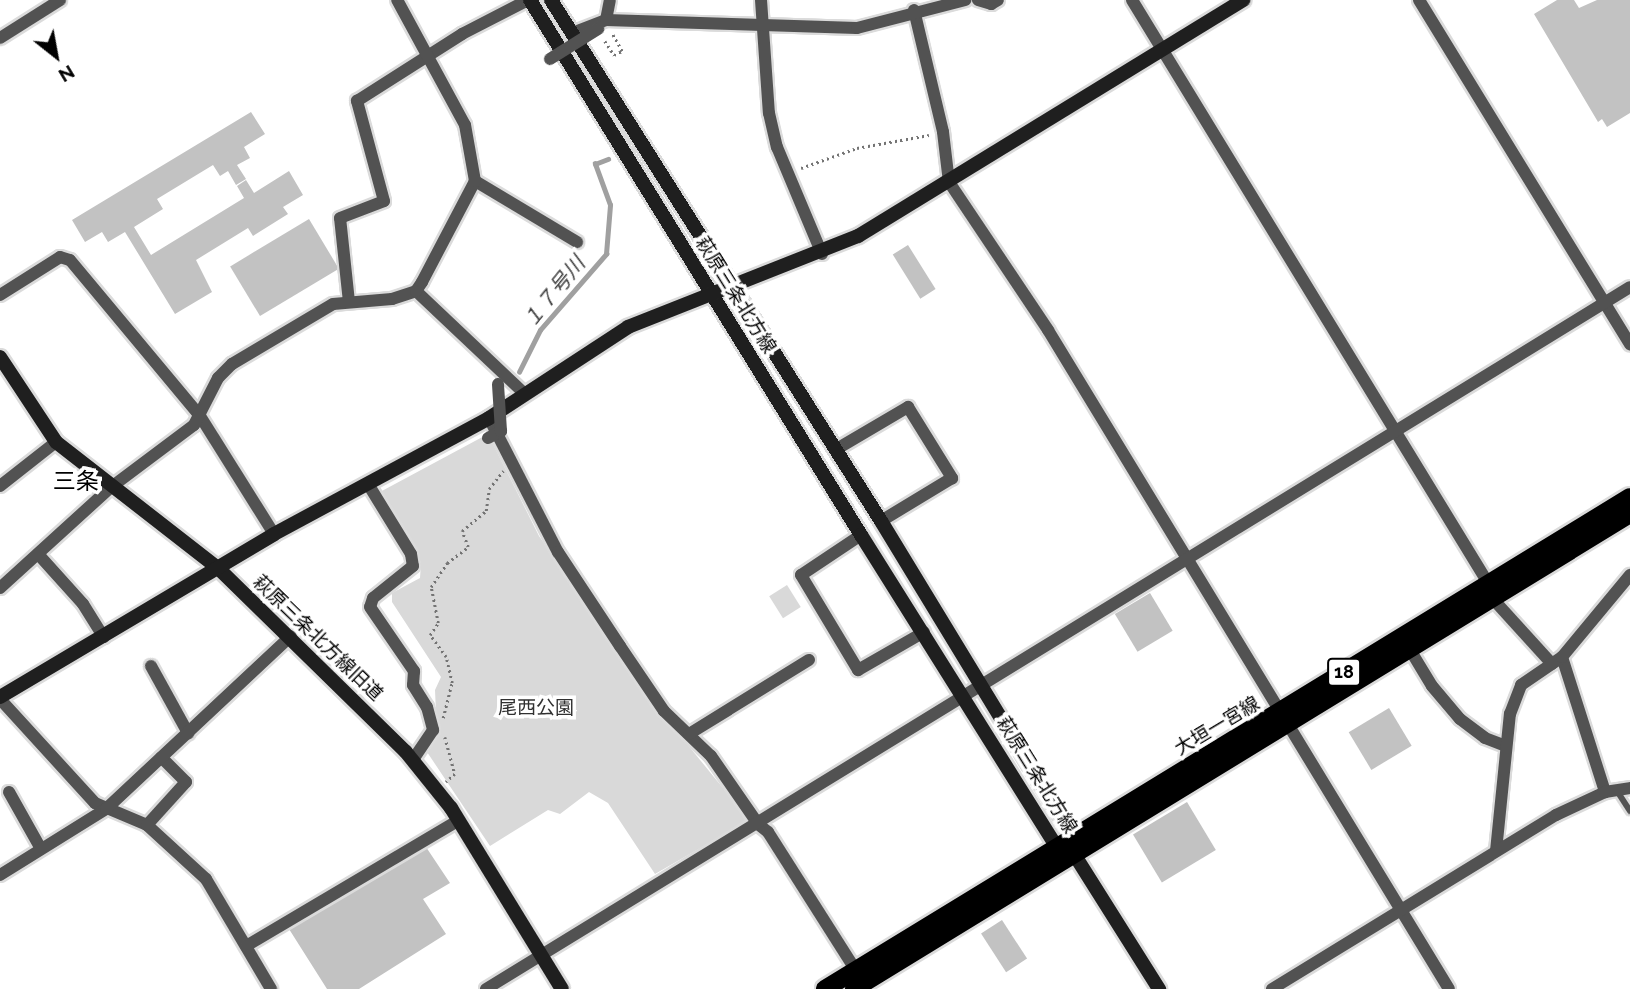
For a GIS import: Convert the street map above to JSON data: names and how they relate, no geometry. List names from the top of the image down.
{
  "streets": {
    "main road": ["18", "大垣一宮線"],
    "street": ["萩原三条北方線", "萩原三条北方線旧道"]
  },
  "crossings": [
    ["萩原三条北方線", "大垣一宮線"]
  ],
  "districts": ["三条"],
  "water": ["１７号川"],
  "parks": ["尾西公園"],
  "north": "bottom right"
}
